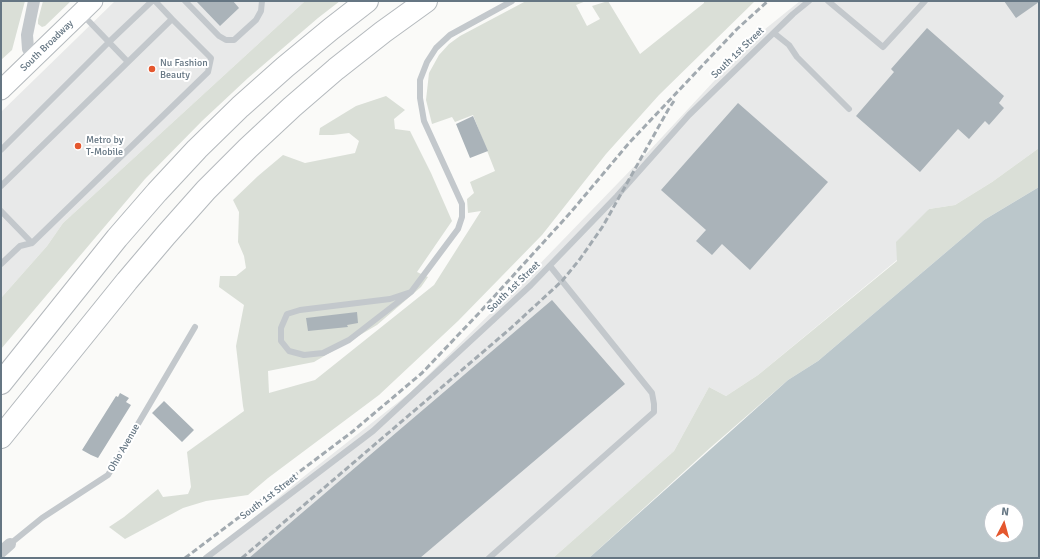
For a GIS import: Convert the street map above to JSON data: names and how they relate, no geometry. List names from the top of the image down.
{
  "streets": {
    "main road": ["South Broadway"],
    "lane": ["South 1st Street", "Ohio Avenue"]
  },
  "places": ["Nu Fashion Beauty", "Metro by T-Mobile"],
  "north": "top"
}
